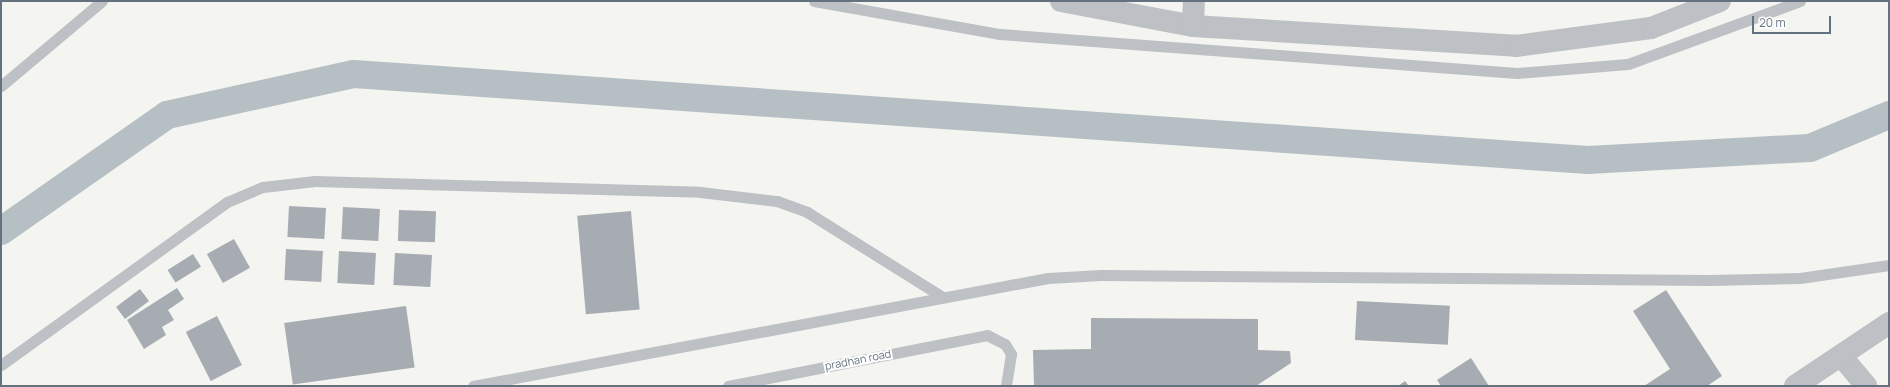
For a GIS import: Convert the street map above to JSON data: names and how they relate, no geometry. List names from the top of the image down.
{
  "streets": {
    "lane": ["pradhan road"]
  },
  "scale_bar": "20 m"
}
